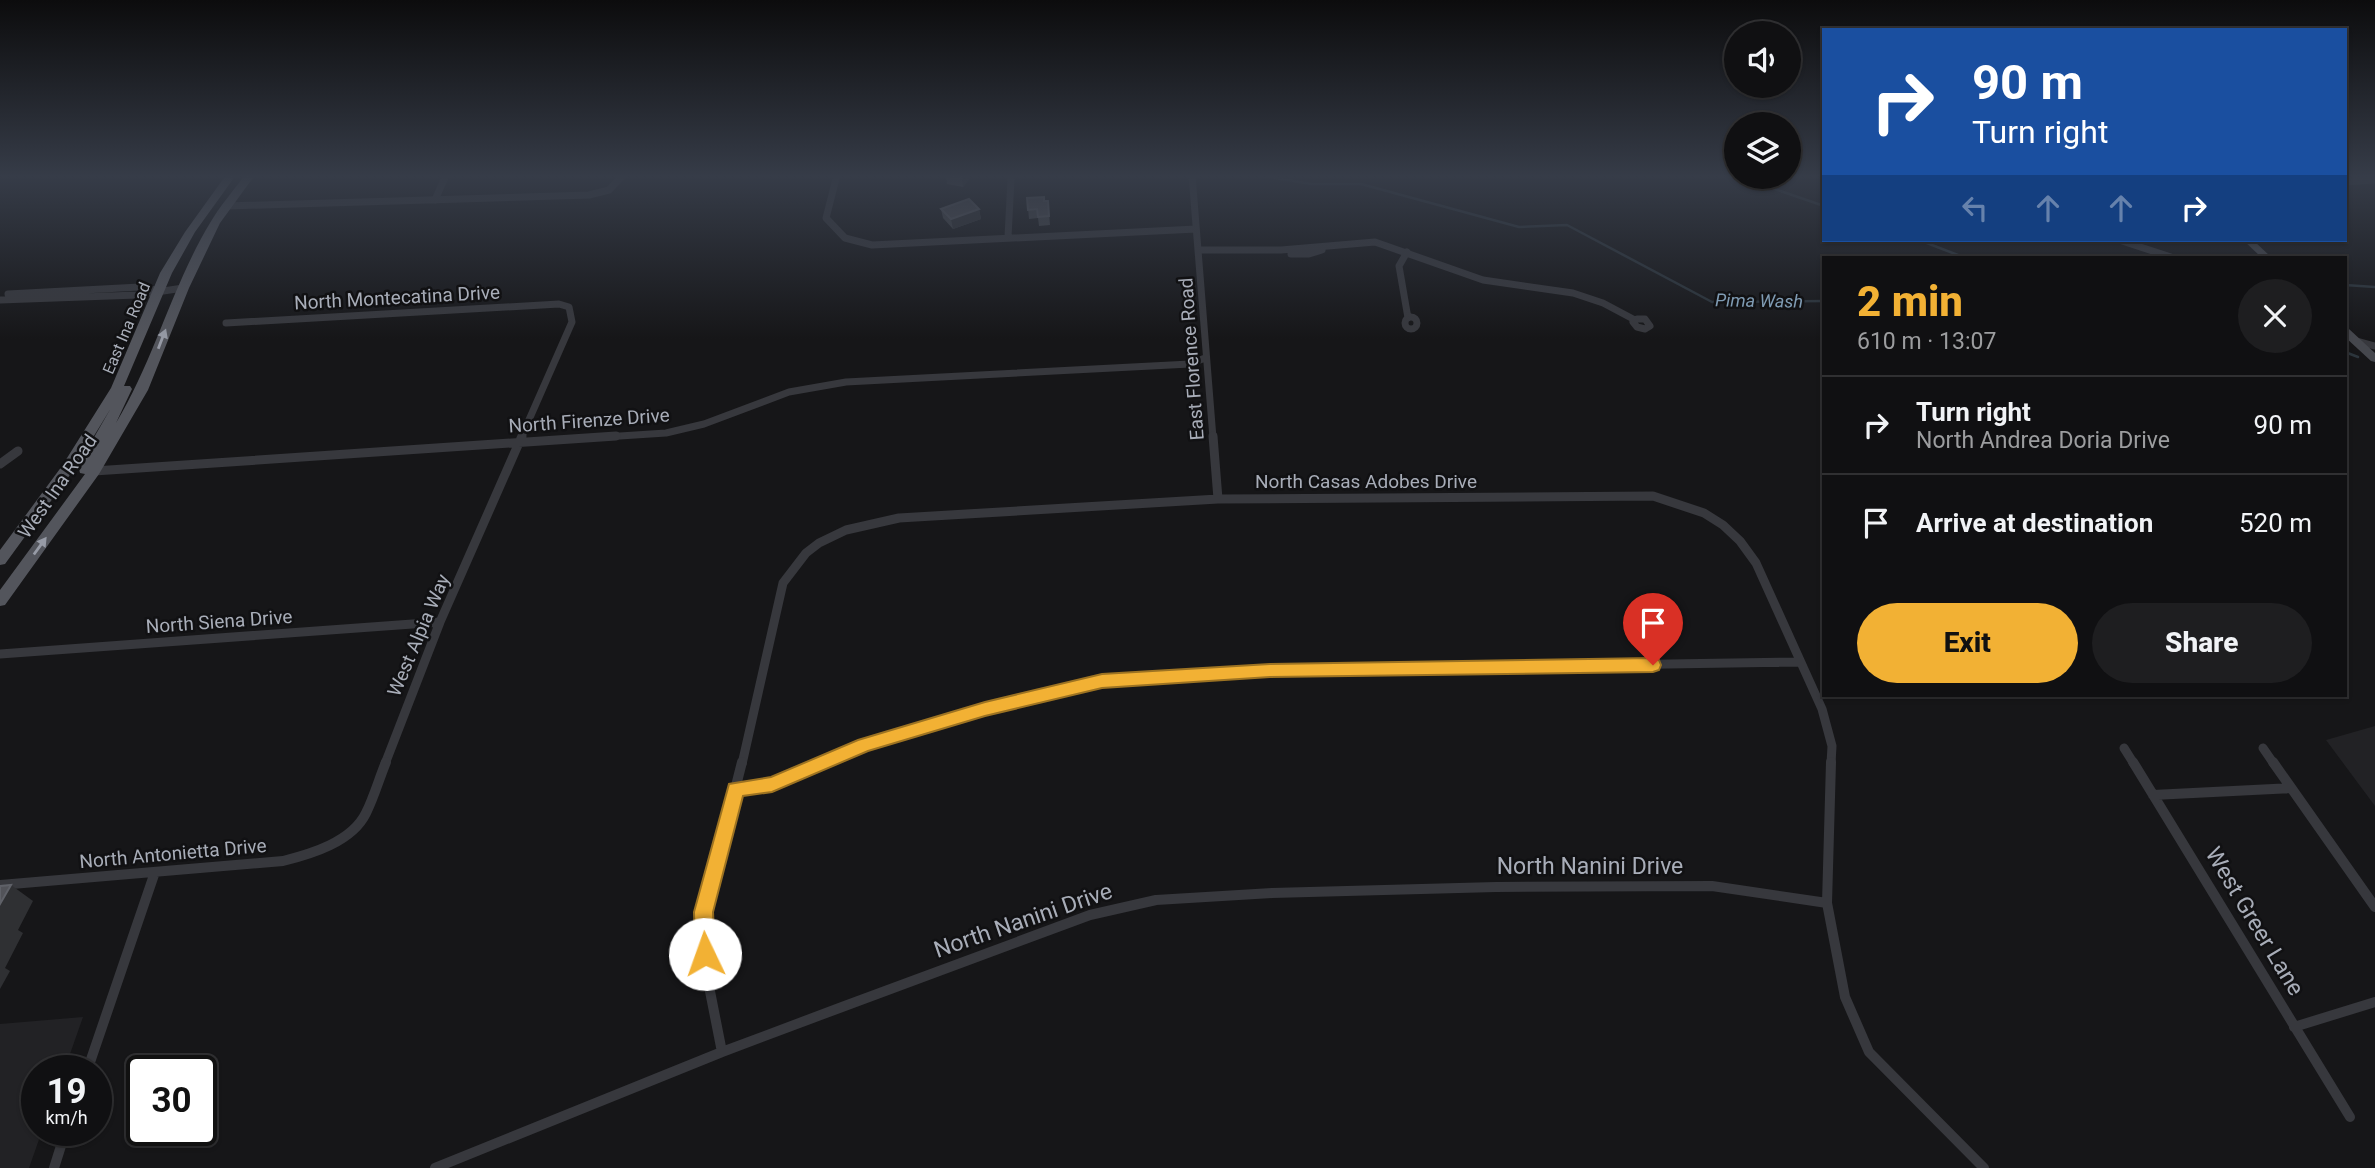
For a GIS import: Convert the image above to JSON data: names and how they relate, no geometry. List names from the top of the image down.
{
  "streets": {
    "main road": ["East Ina Road", "West Ina Road"],
    "street": [
      "North Montecatina Drive",
      "East Florence Road",
      "North Firenze Drive",
      "North Casas Adobes Drive",
      "North Siena Drive",
      "West Alpia Way",
      "North Antonietta Drive",
      "North Nanini Drive",
      "West Greer Lane"
    ]
  },
  "crossings": [
    ["North Montecatina Drive", "West Alpia Way"],
    ["East Ina Road", "West Ina Road"],
    ["East Florence Road", "North Firenze Drive"],
    ["East Florence Road", "North Casas Adobes Drive"],
    ["North Firenze Drive", "West Ina Road"],
    ["North Firenze Drive", "West Alpia Way"],
    ["North Casas Adobes Drive", "North Nanini Drive"],
    ["North Siena Drive", "West Alpia Way"],
    ["West Alpia Way", "North Antonietta Drive"]
  ],
  "water": ["Pima Wash"],
  "page": {
    "turn": ["90 m", "Turn right"],
    "heading": ["2 min", "610 m · 13:07"],
    "list": [
      {
        "name": "Turn right",
        "note": "North Andrea Doria Drive",
        "value": "90 m"
      },
      {
        "name": "Arrive at destination",
        "value": "520 m"
      }
    ],
    "buttons": ["Exit", "Share"],
    "speed": "19 km/h",
    "limit": "30"
  }
}
